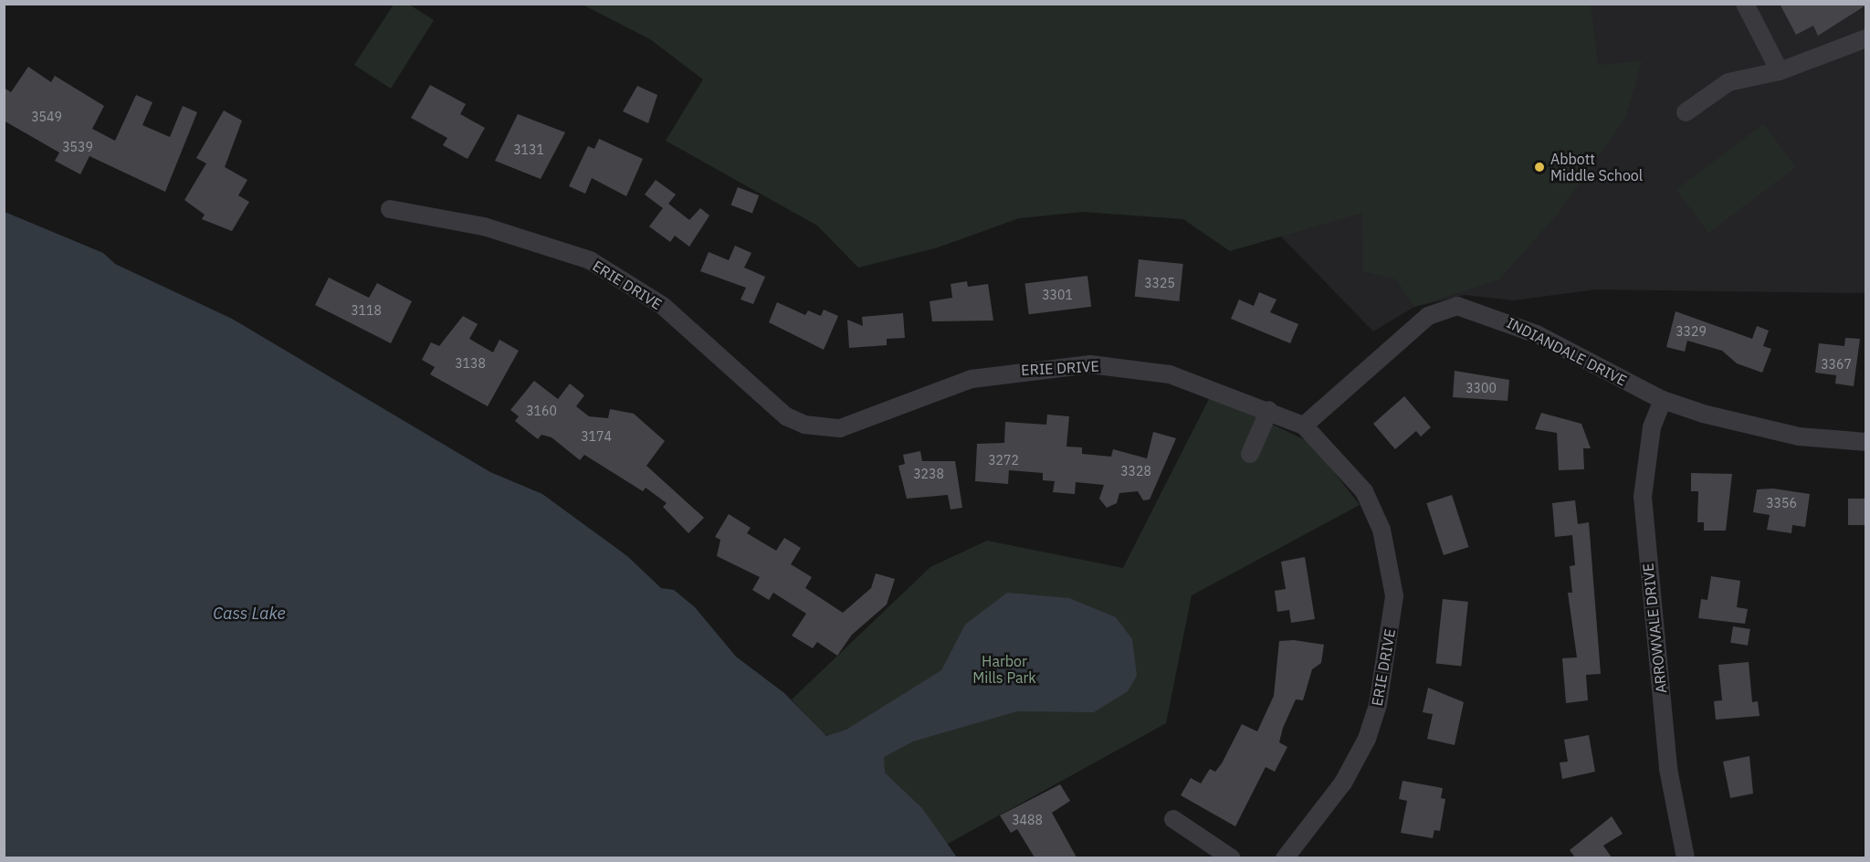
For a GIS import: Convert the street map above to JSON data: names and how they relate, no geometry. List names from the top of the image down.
{
  "streets": {
    "street": ["ERIE DRIVE", "INDIANDALE DRIVE", "ARROWVALE DRIVE"]
  },
  "crossings": [
    ["ERIE DRIVE", "INDIANDALE DRIVE"],
    ["INDIANDALE DRIVE", "ARROWVALE DRIVE"]
  ],
  "water": ["Cass Lake"],
  "parks": ["Harbor Mills Park"],
  "places": ["Abbott Middle School"],
  "house_numbers": [
    "3549",
    "3539",
    "3131",
    "3325",
    "3301",
    "3118",
    "3329",
    "3138",
    "3367",
    "3300",
    "3160",
    "3174",
    "3272",
    "3328",
    "3238",
    "3356",
    "3488"
  ]
}
